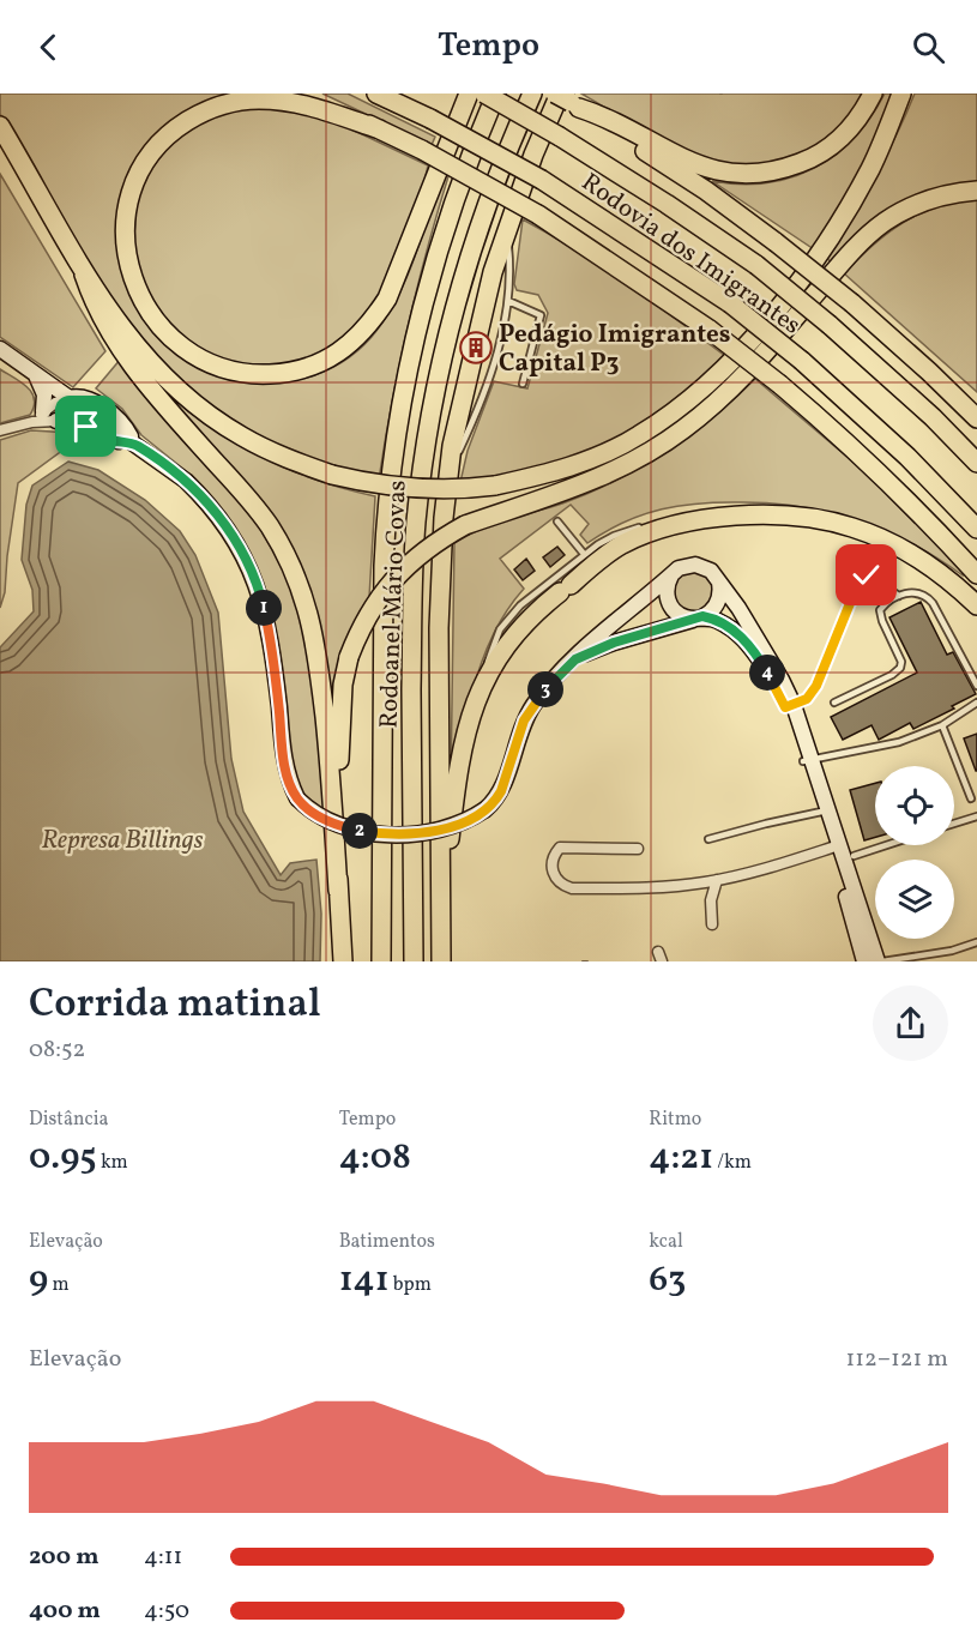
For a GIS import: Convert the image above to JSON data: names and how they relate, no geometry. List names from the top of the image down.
{
  "streets": {
    "highway": ["Rodovia dos Imigrantes", "Rodoanel Mário Covas"]
  },
  "water": ["Represa Billings"],
  "places": {
    "building": ["Pedágio Imigrantes Capital P3"]
  },
  "page": {
    "header": "Tempo",
    "pins": [
      "1",
      "4",
      "3",
      "2"
    ],
    "heading": ["Corrida matinal", "08:52"],
    "stats": [
      ["Distância", "0.95 km"],
      ["Tempo", "4:08"],
      ["Ritmo", "4:21 /km"],
      ["Elevação", "9 m"],
      ["Batimentos", "141 bpm"],
      ["kcal", "63"]
    ],
    "chart": ["Elevação", "112–121 m"],
    "list": [
      {
        "name": "200 m",
        "note": "4:11"
      },
      {
        "name": "400 m",
        "note": "4:50"
      }
    ]
  }
}
